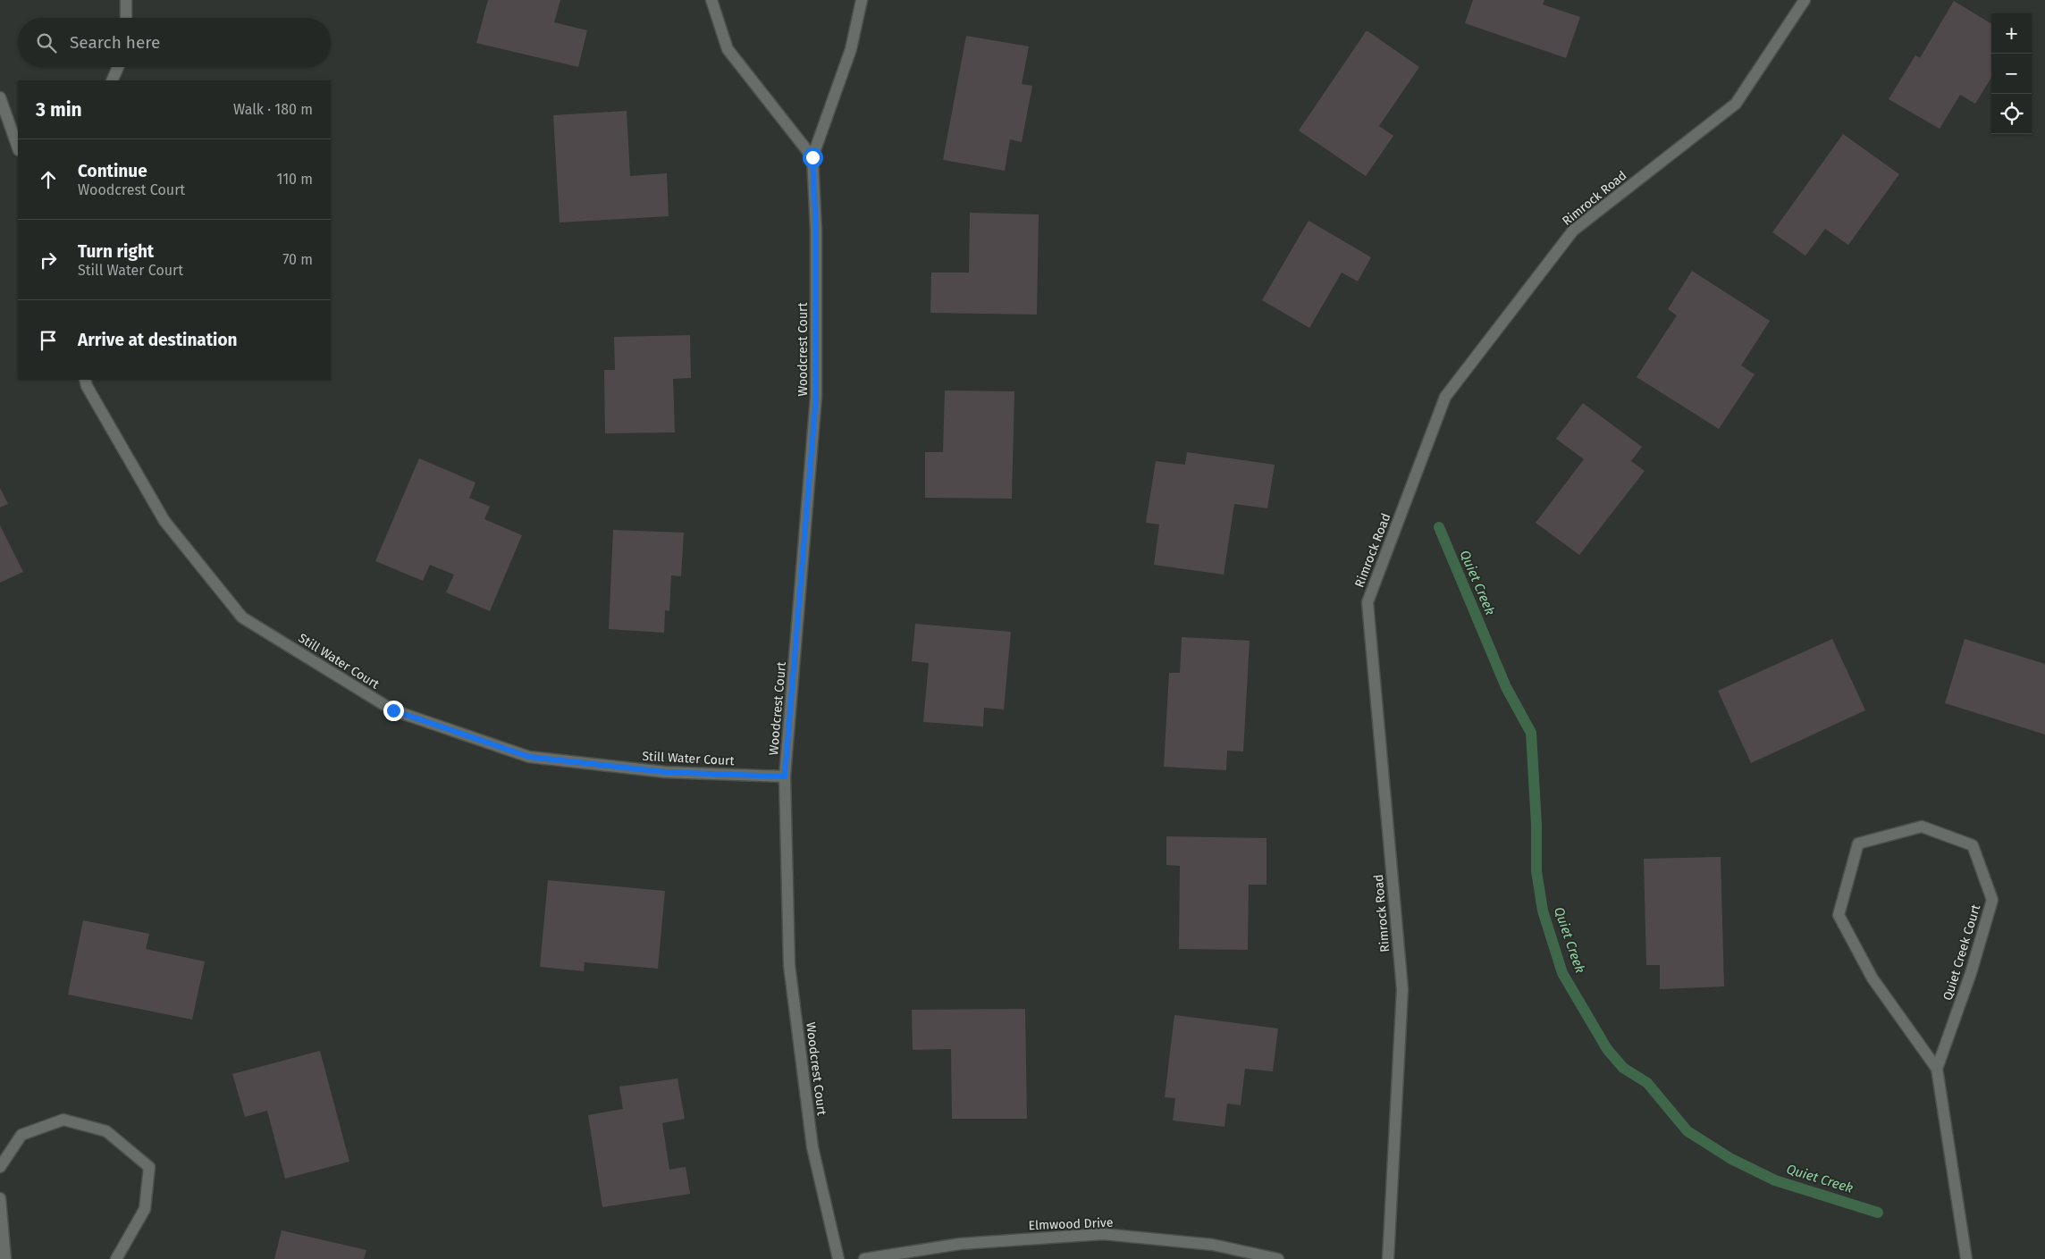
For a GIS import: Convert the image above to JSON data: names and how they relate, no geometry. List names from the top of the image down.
{
  "streets": {
    "street": [
      "Rimrock Road",
      "Woodcrest Court",
      "Still Water Court",
      "Quiet Creek Court",
      "Elmwood Drive"
    ]
  },
  "crossings": [
    ["Woodcrest Court", "Still Water Court"]
  ],
  "water": ["Quiet Creek"],
  "page": {
    "map_buttons": ["+", "−"],
    "search": "Search here",
    "heading": ["3 min", "Walk · 180 m"],
    "list": [
      ["Continue", "Woodcrest Court", "110 m"],
      ["Turn right", "Still Water Court", "70 m"],
      "Arrive at destination"
    ]
  }
}
